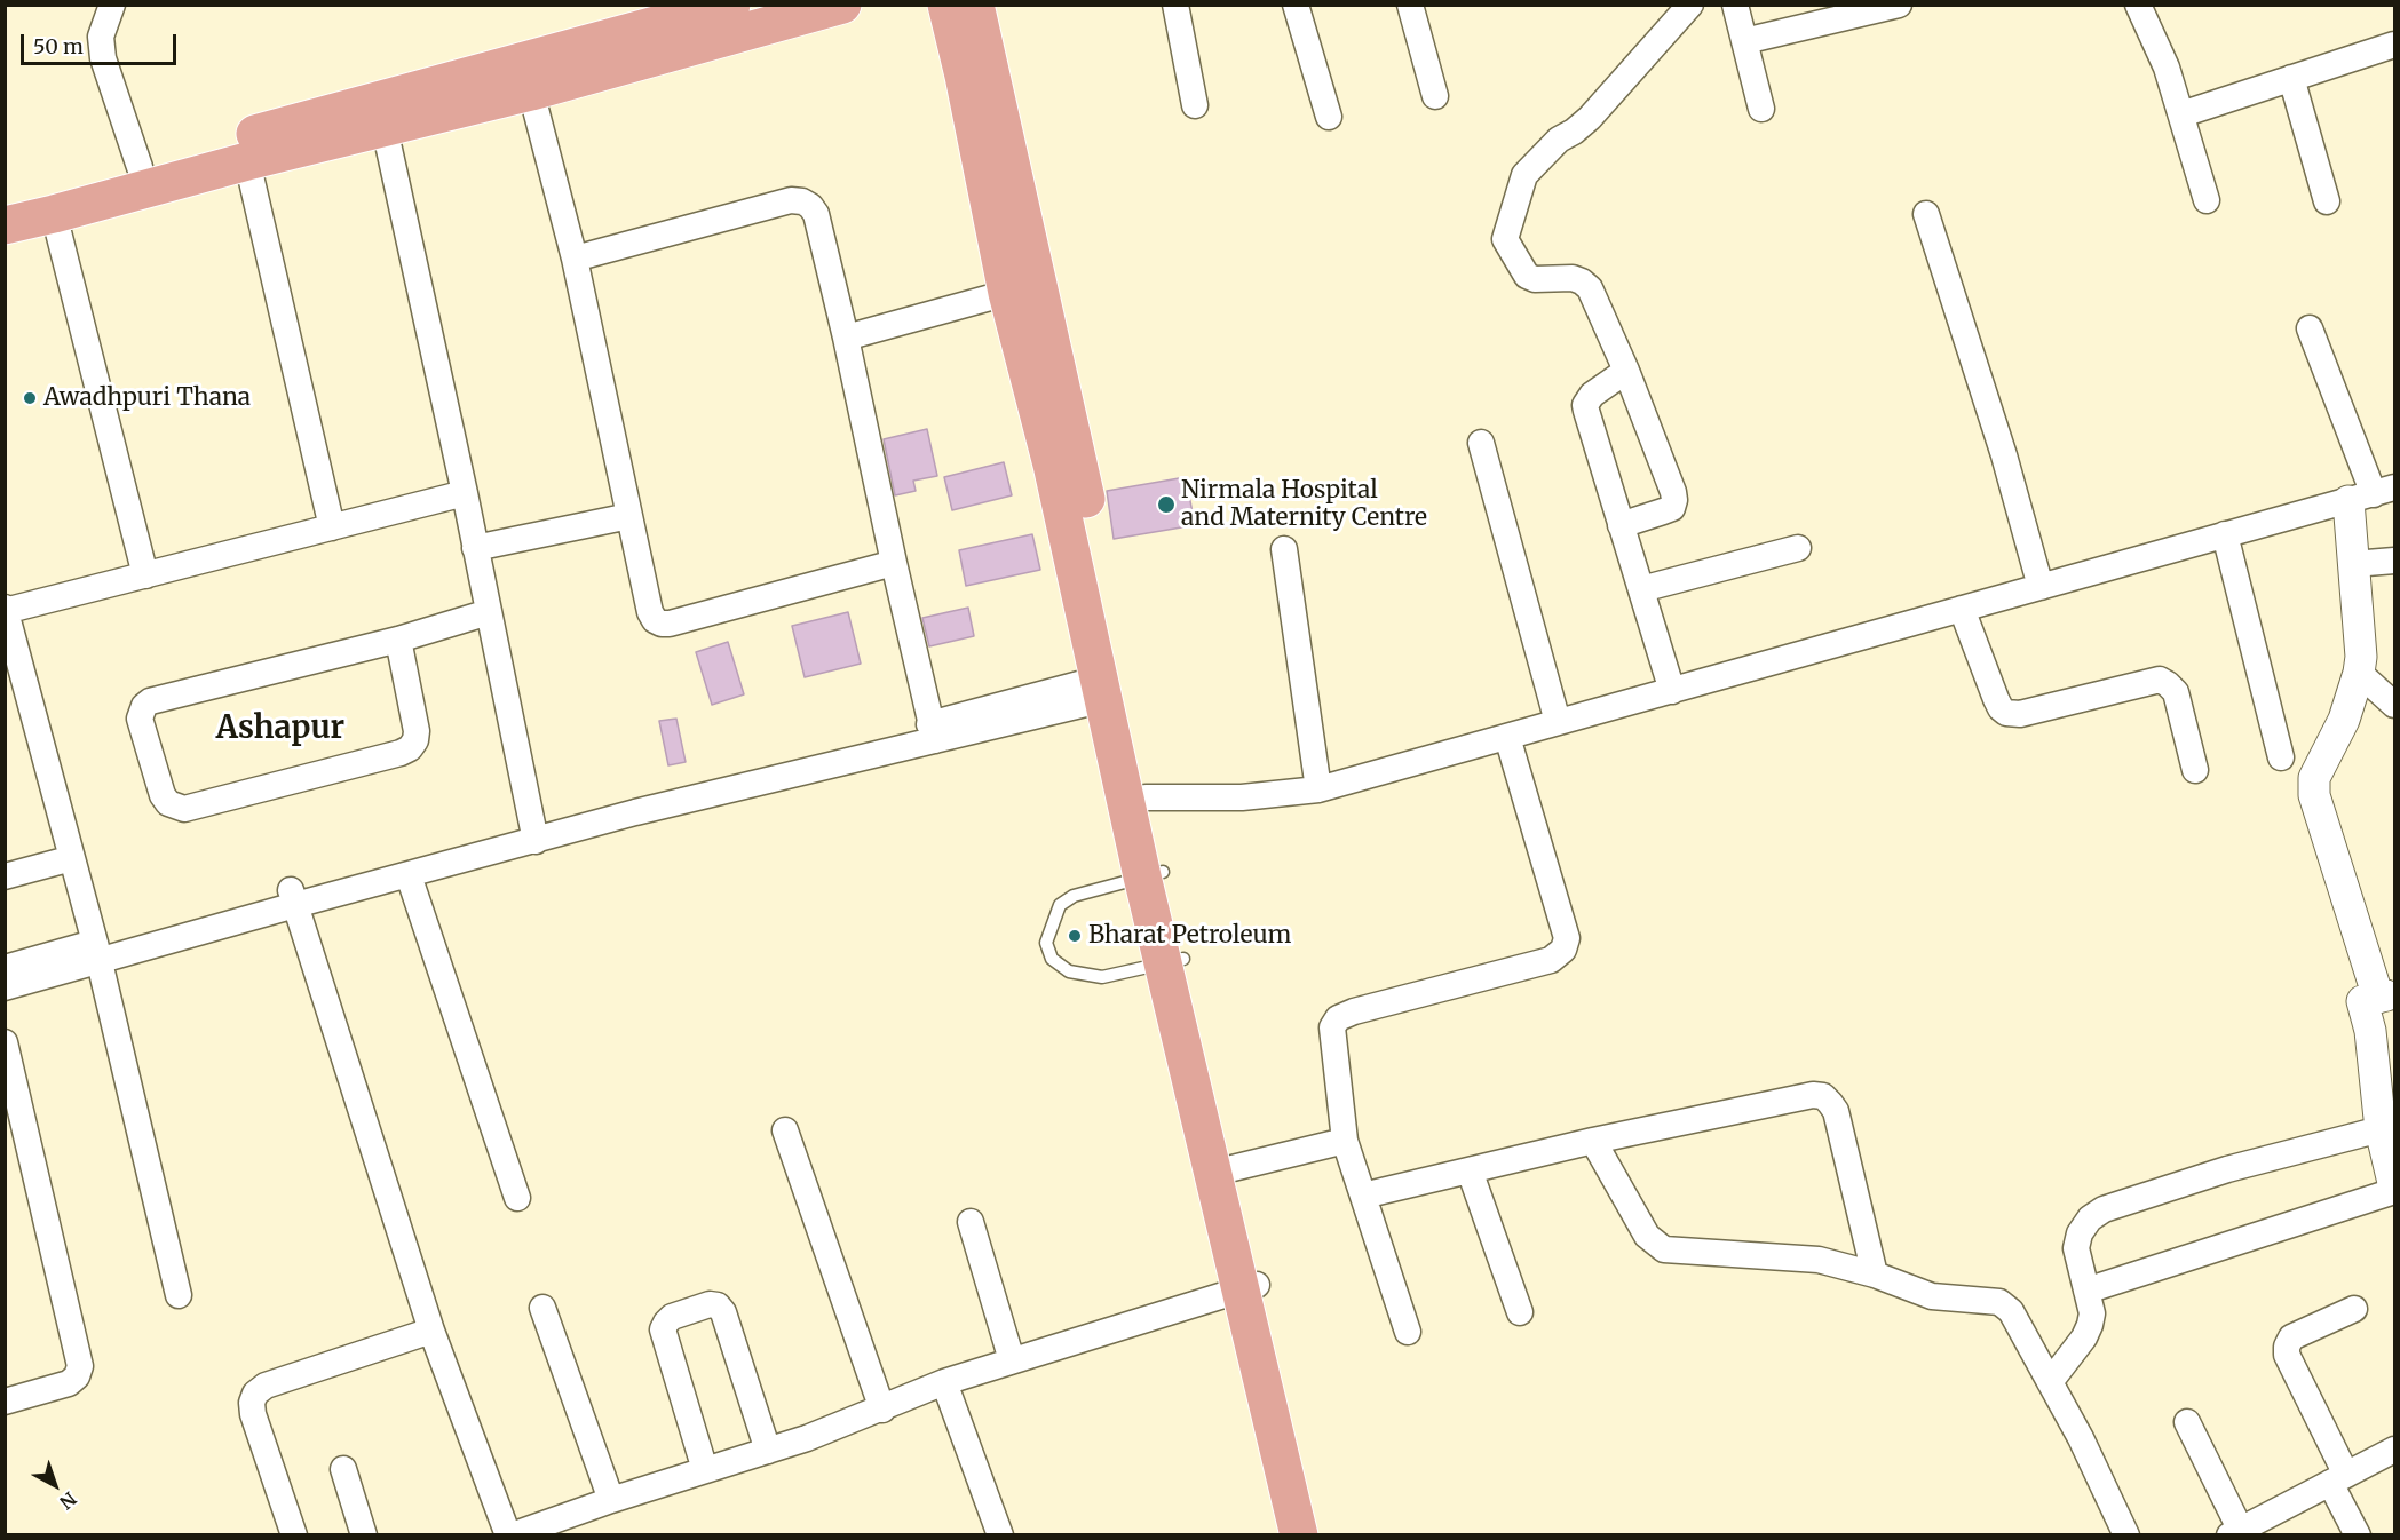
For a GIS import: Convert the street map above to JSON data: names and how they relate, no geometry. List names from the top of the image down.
{
  "districts": ["Ashapur"],
  "places": ["Awadhpuri Thana", "Nirmala Hospital and Maternity Centre", "Bharat Petroleum"],
  "scale_bar": "50 m",
  "north": "bottom right"
}
